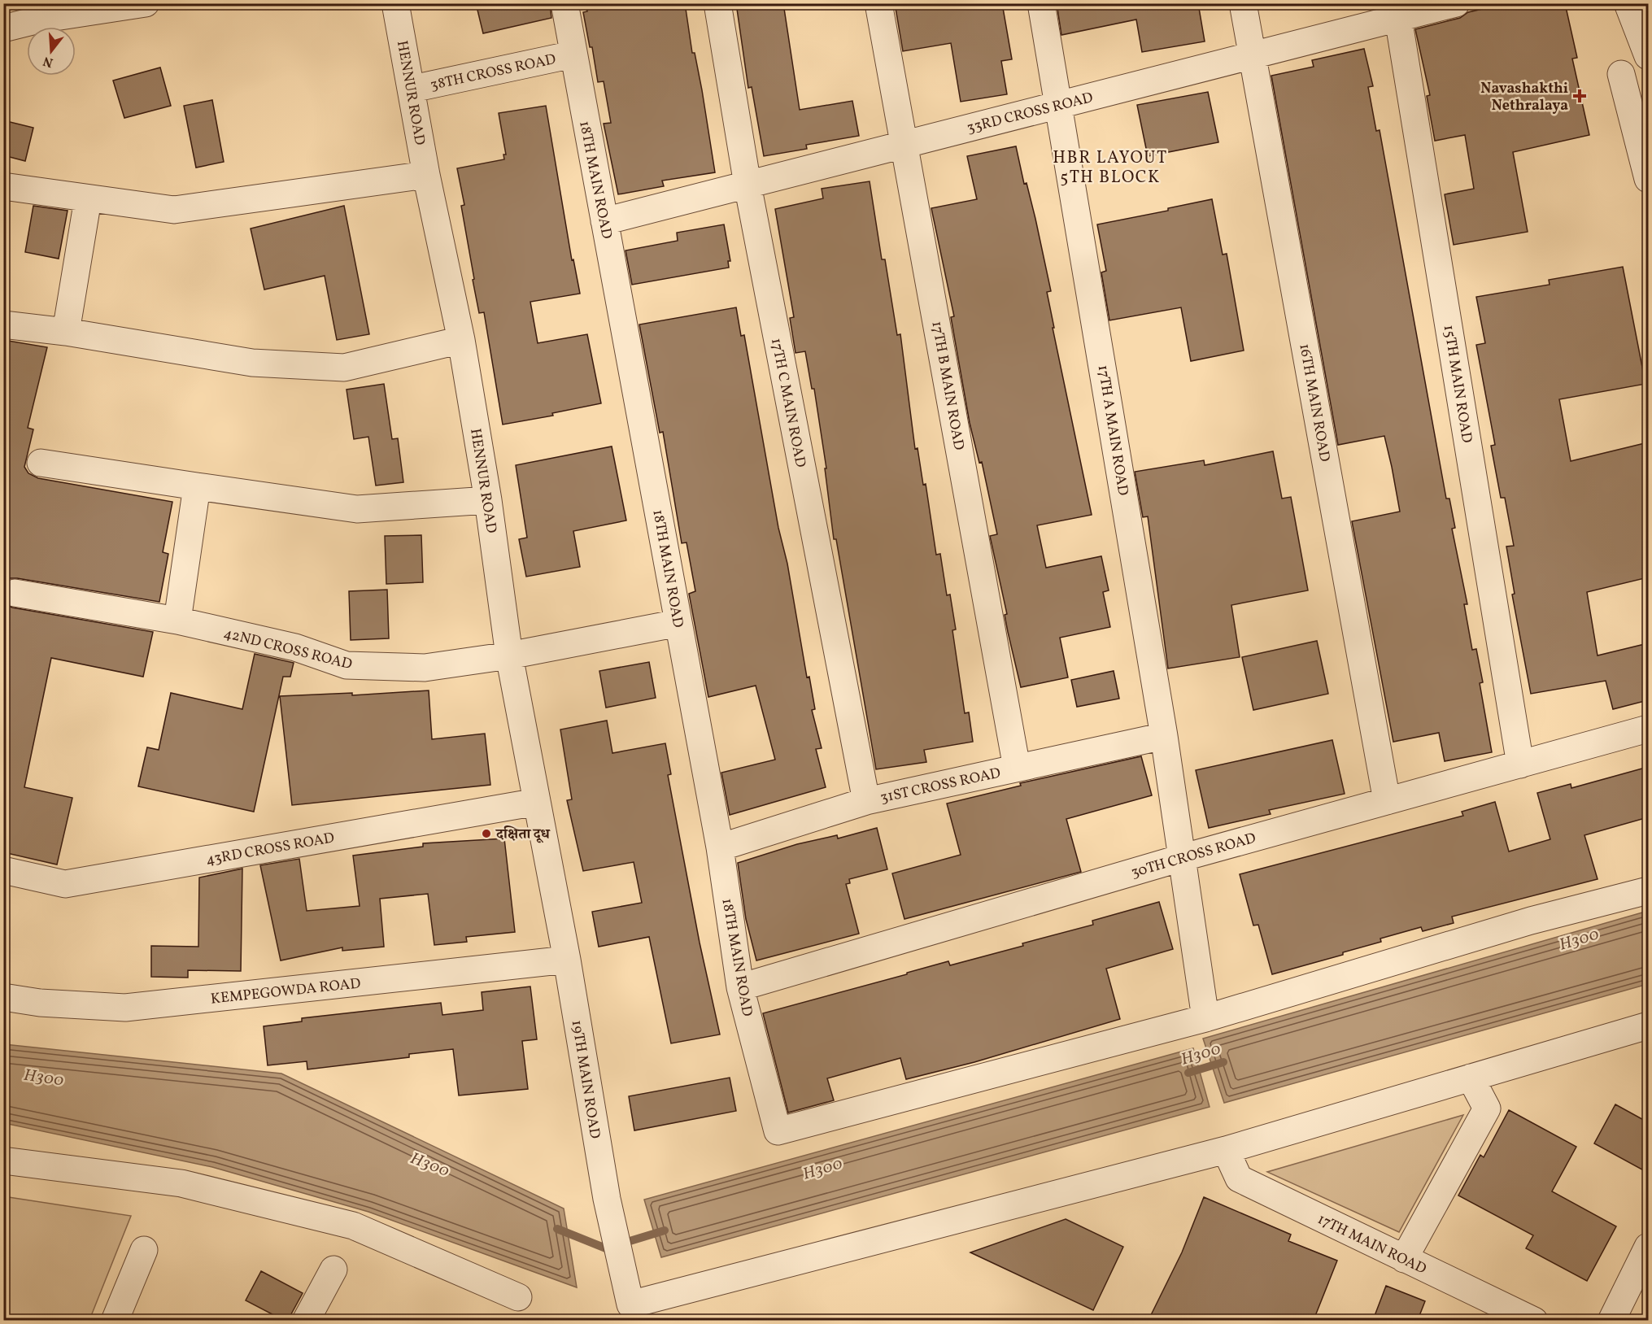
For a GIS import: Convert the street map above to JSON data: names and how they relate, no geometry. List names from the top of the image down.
{
  "streets": {
    "street": [
      "38TH CROSS ROAD",
      "HENNUR ROAD",
      "33RD CROSS ROAD",
      "18TH MAIN ROAD",
      "15TH MAIN ROAD",
      "17TH B MAIN ROAD",
      "17TH C MAIN ROAD",
      "16TH MAIN ROAD",
      "17TH A MAIN ROAD",
      "42ND CROSS ROAD",
      "31ST CROSS ROAD",
      "43RD CROSS ROAD",
      "30TH CROSS ROAD",
      "KEMPEGOWDA ROAD",
      "19TH MAIN ROAD",
      "17TH MAIN ROAD"
    ]
  },
  "crossings": [
    ["38TH CROSS ROAD", "HENNUR ROAD"],
    ["38TH CROSS ROAD", "18TH MAIN ROAD"],
    ["HENNUR ROAD", "42ND CROSS ROAD"],
    ["HENNUR ROAD", "43RD CROSS ROAD"],
    ["HENNUR ROAD", "KEMPEGOWDA ROAD"],
    ["HENNUR ROAD", "19TH MAIN ROAD"],
    ["33RD CROSS ROAD", "18TH MAIN ROAD"],
    ["33RD CROSS ROAD", "15TH MAIN ROAD"],
    ["33RD CROSS ROAD", "17TH B MAIN ROAD"],
    ["33RD CROSS ROAD", "17TH C MAIN ROAD"],
    ["33RD CROSS ROAD", "16TH MAIN ROAD"],
    ["33RD CROSS ROAD", "17TH A MAIN ROAD"],
    ["18TH MAIN ROAD", "17TH A MAIN ROAD"],
    ["18TH MAIN ROAD", "42ND CROSS ROAD"],
    ["18TH MAIN ROAD", "31ST CROSS ROAD"],
    ["18TH MAIN ROAD", "30TH CROSS ROAD"],
    ["15TH MAIN ROAD", "30TH CROSS ROAD"],
    ["17TH B MAIN ROAD", "31ST CROSS ROAD"],
    ["17TH C MAIN ROAD", "31ST CROSS ROAD"],
    ["16TH MAIN ROAD", "30TH CROSS ROAD"],
    ["17TH A MAIN ROAD", "31ST CROSS ROAD"],
    ["17TH A MAIN ROAD", "30TH CROSS ROAD"],
    ["KEMPEGOWDA ROAD", "19TH MAIN ROAD"],
    ["19TH MAIN ROAD", "17TH MAIN ROAD"]
  ],
  "districts": ["HBR LAYOUT 5TH BLOCK"],
  "water": ["H300"],
  "places": {
    "health": ["Navashakthi Nethralaya"],
    "other": ["दक्षिता दूध"]
  },
  "north": "bottom"
}
